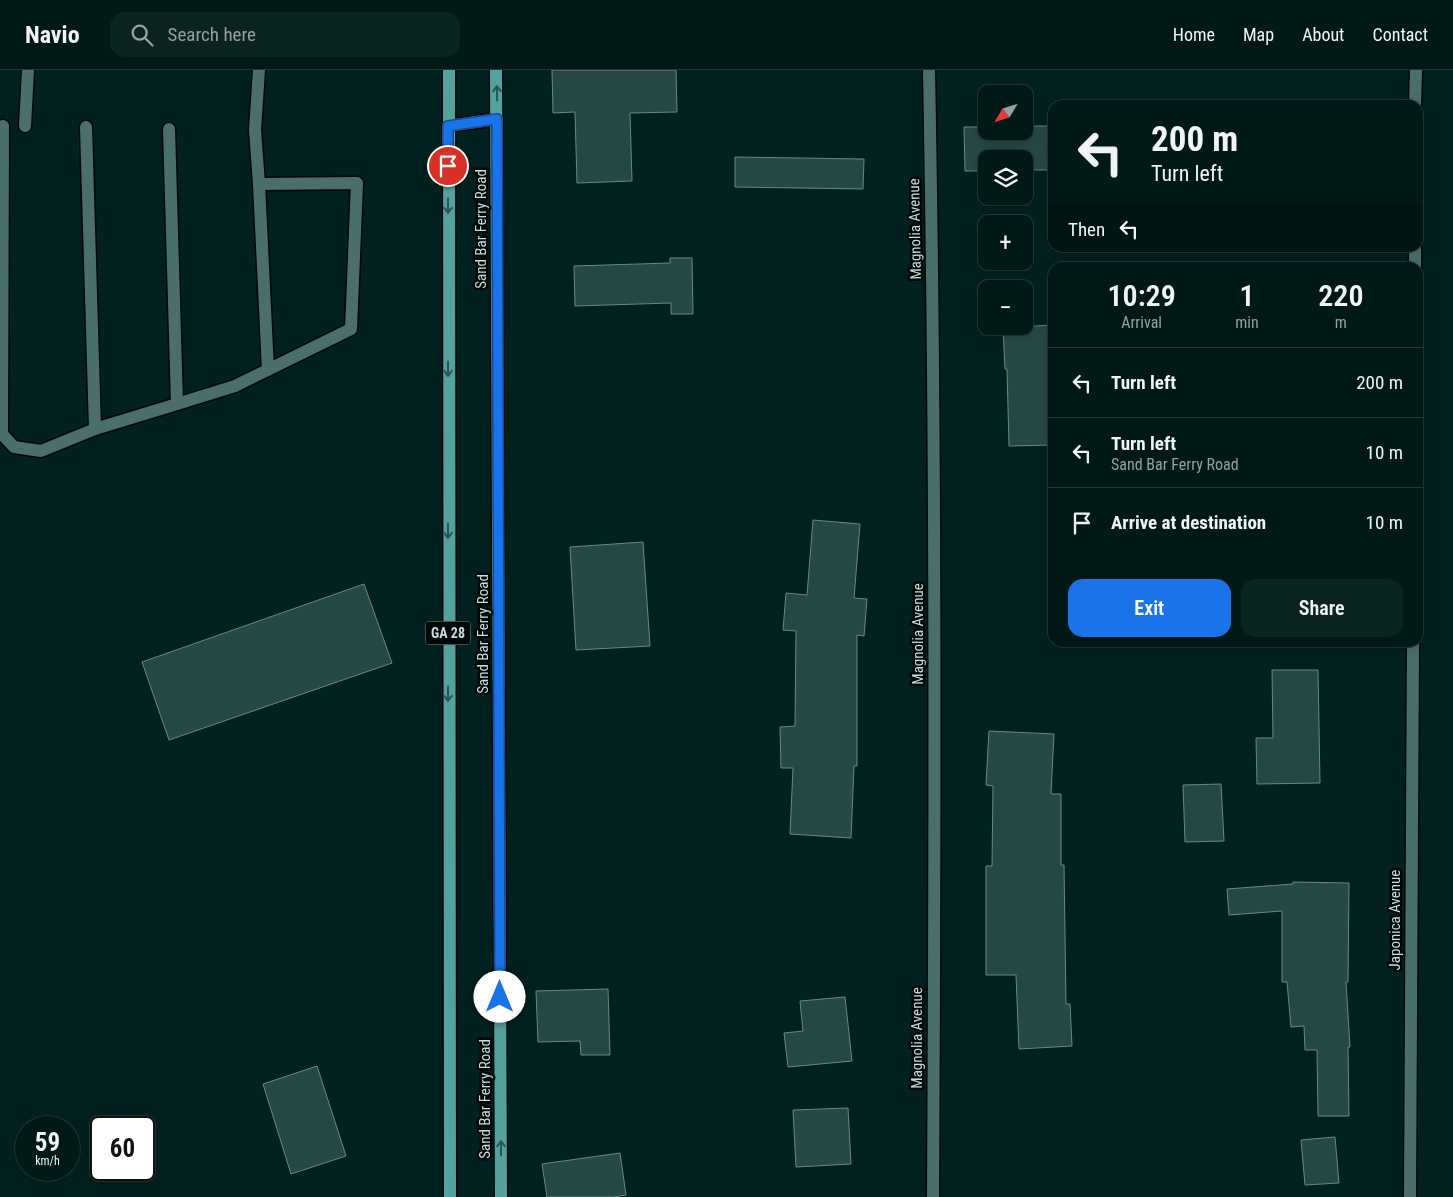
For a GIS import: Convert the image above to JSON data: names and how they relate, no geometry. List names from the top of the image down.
{
  "streets": {
    "main road": ["Sand Bar Ferry Road", "GA 28"],
    "street": ["Magnolia Avenue", "Japonica Avenue"]
  },
  "north": "bottom left",
  "page": {
    "header": "Navio",
    "search": "Search here",
    "nav": [
      "Home",
      "Map",
      "About",
      "Contact"
    ],
    "map_buttons": ["+", "−"],
    "turn": ["200 m", "Turn left"],
    "then": "Then",
    "eta": [
      "10:29",
      "Arrival",
      "1",
      "min",
      "220",
      "m"
    ],
    "list": [
      {
        "name": "Turn left",
        "value": "200 m"
      },
      {
        "name": "Turn left",
        "note": "Sand Bar Ferry Road",
        "value": "10 m"
      },
      {
        "name": "Arrive at destination",
        "value": "10 m"
      }
    ],
    "buttons": ["Exit", "Share"],
    "speed": "59 km/h",
    "limit": "60"
  }
}
